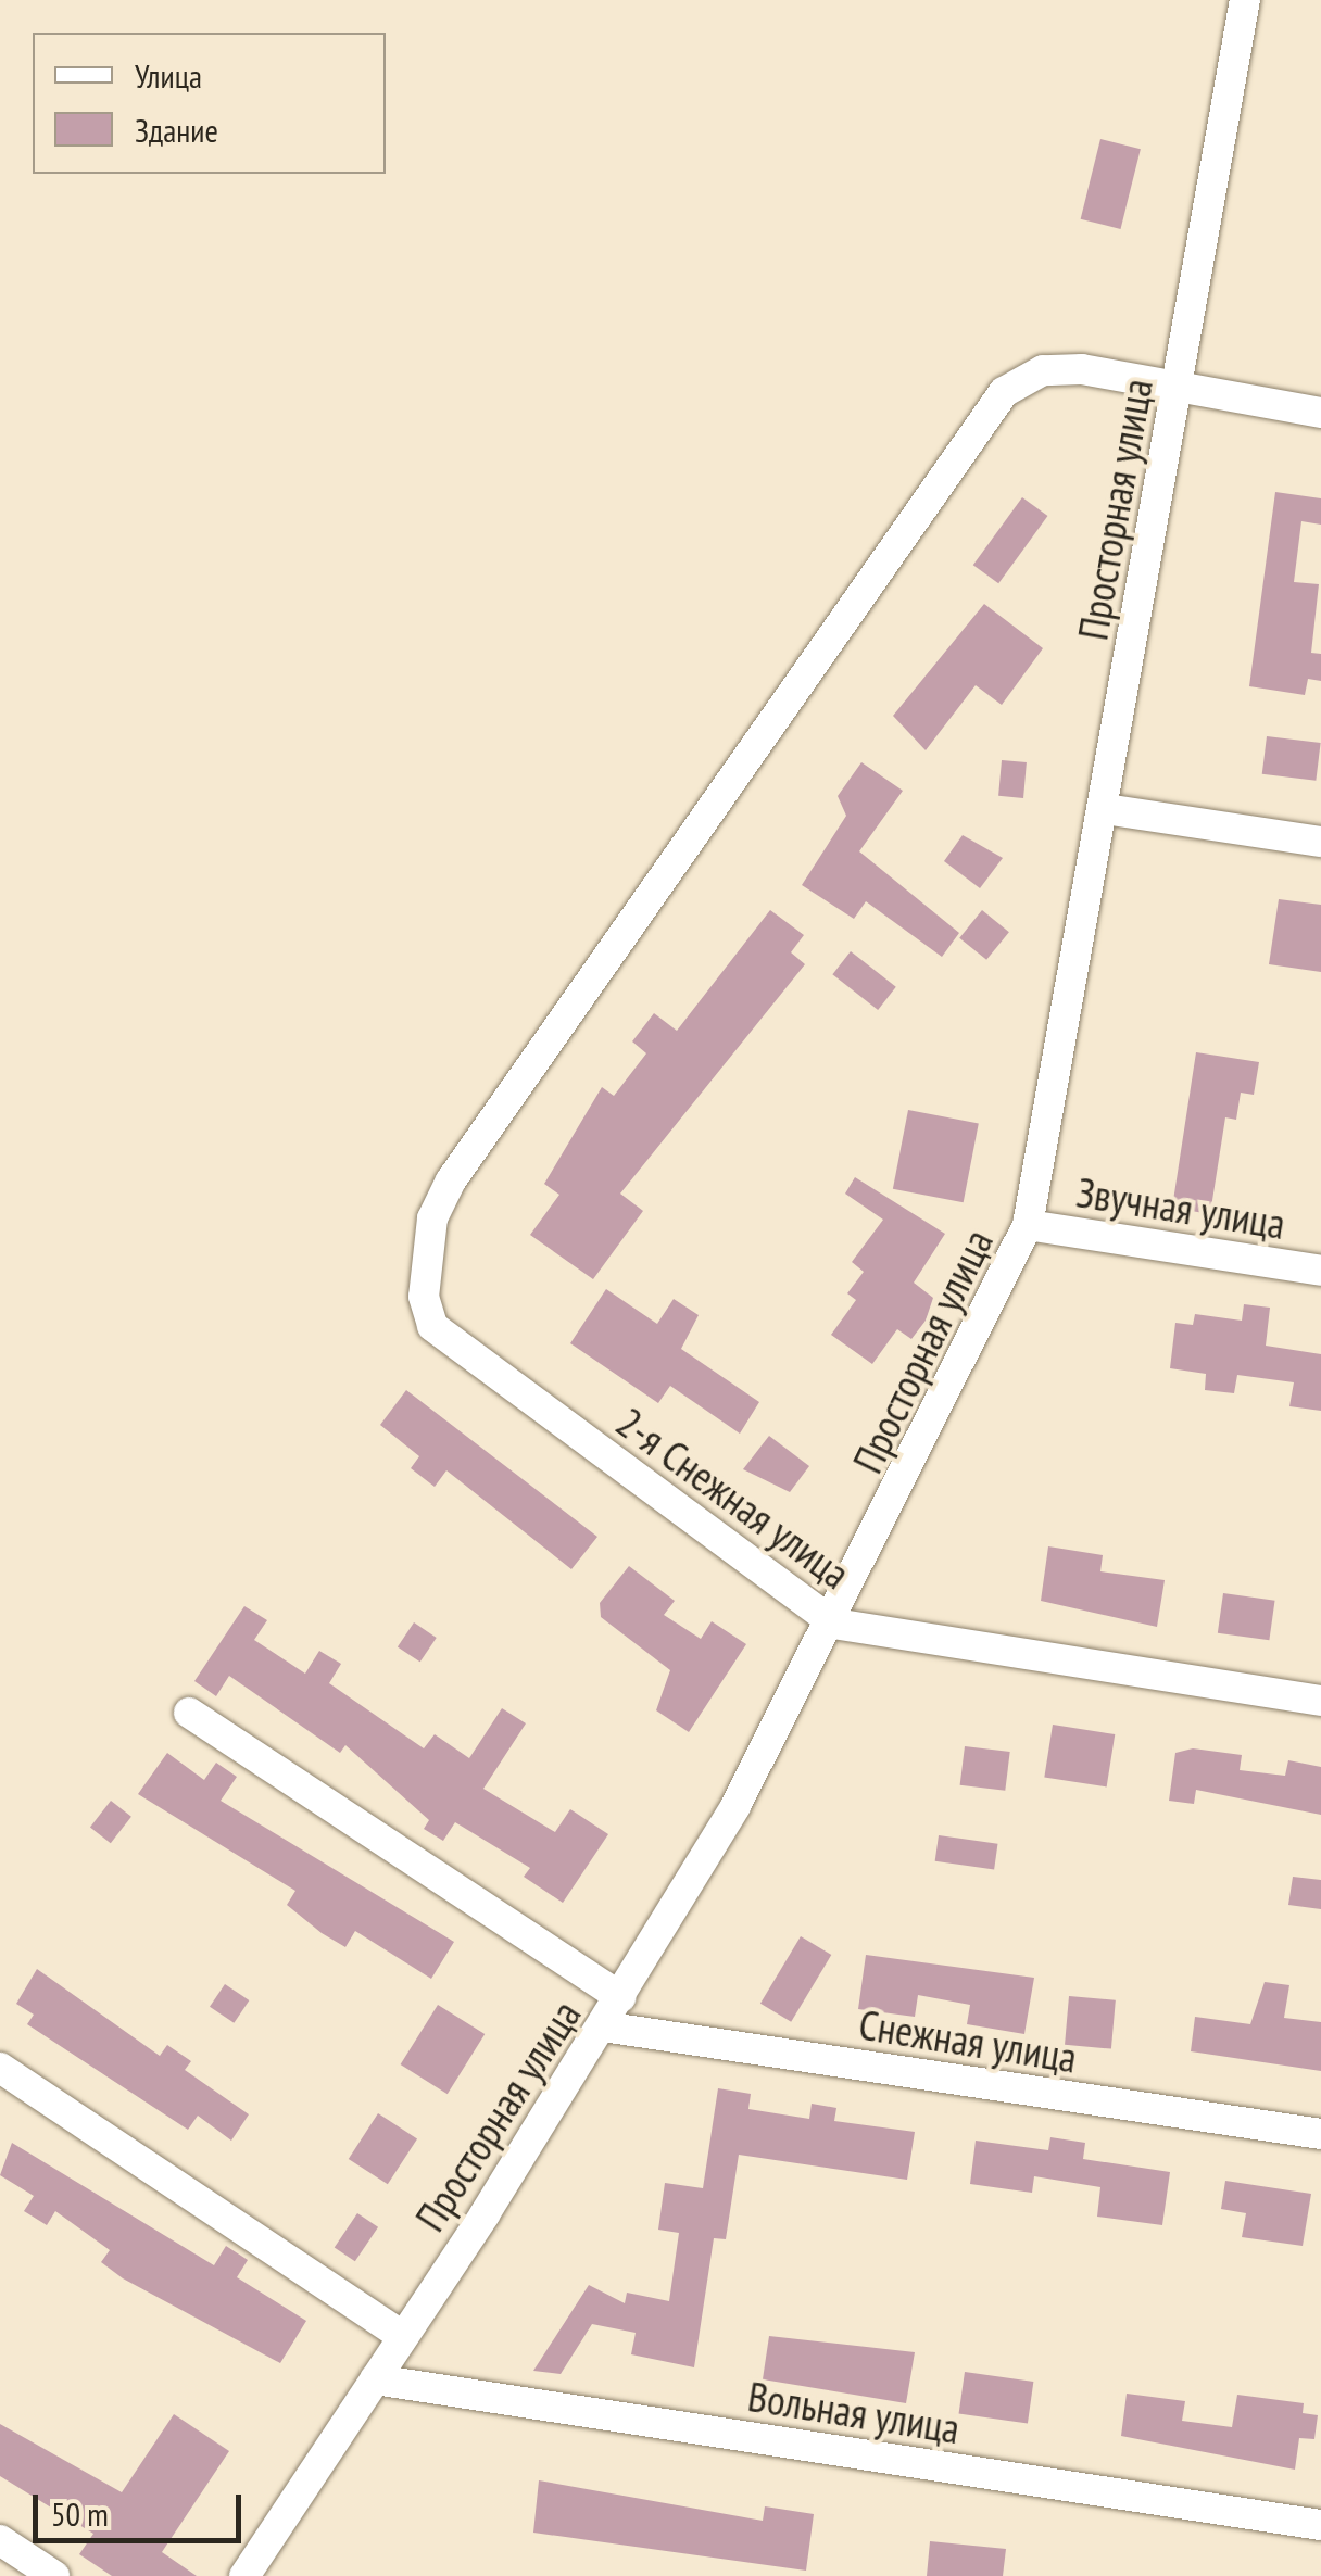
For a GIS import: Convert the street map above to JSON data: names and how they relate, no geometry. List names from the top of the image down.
{
  "streets": {
    "street": [
      "Просторная улица",
      "Звучная улица",
      "2-я Снежная улица",
      "Снежная улица",
      "Вольная улица"
    ]
  },
  "crossings": [
    ["Просторная улица", "Звучная улица"],
    ["Просторная улица", "2-я Снежная улица"],
    ["Просторная улица", "Снежная улица"],
    ["Просторная улица", "Вольная улица"]
  ],
  "legend": ["Улица", "Здание"],
  "scale_bar": "50 m"
}
